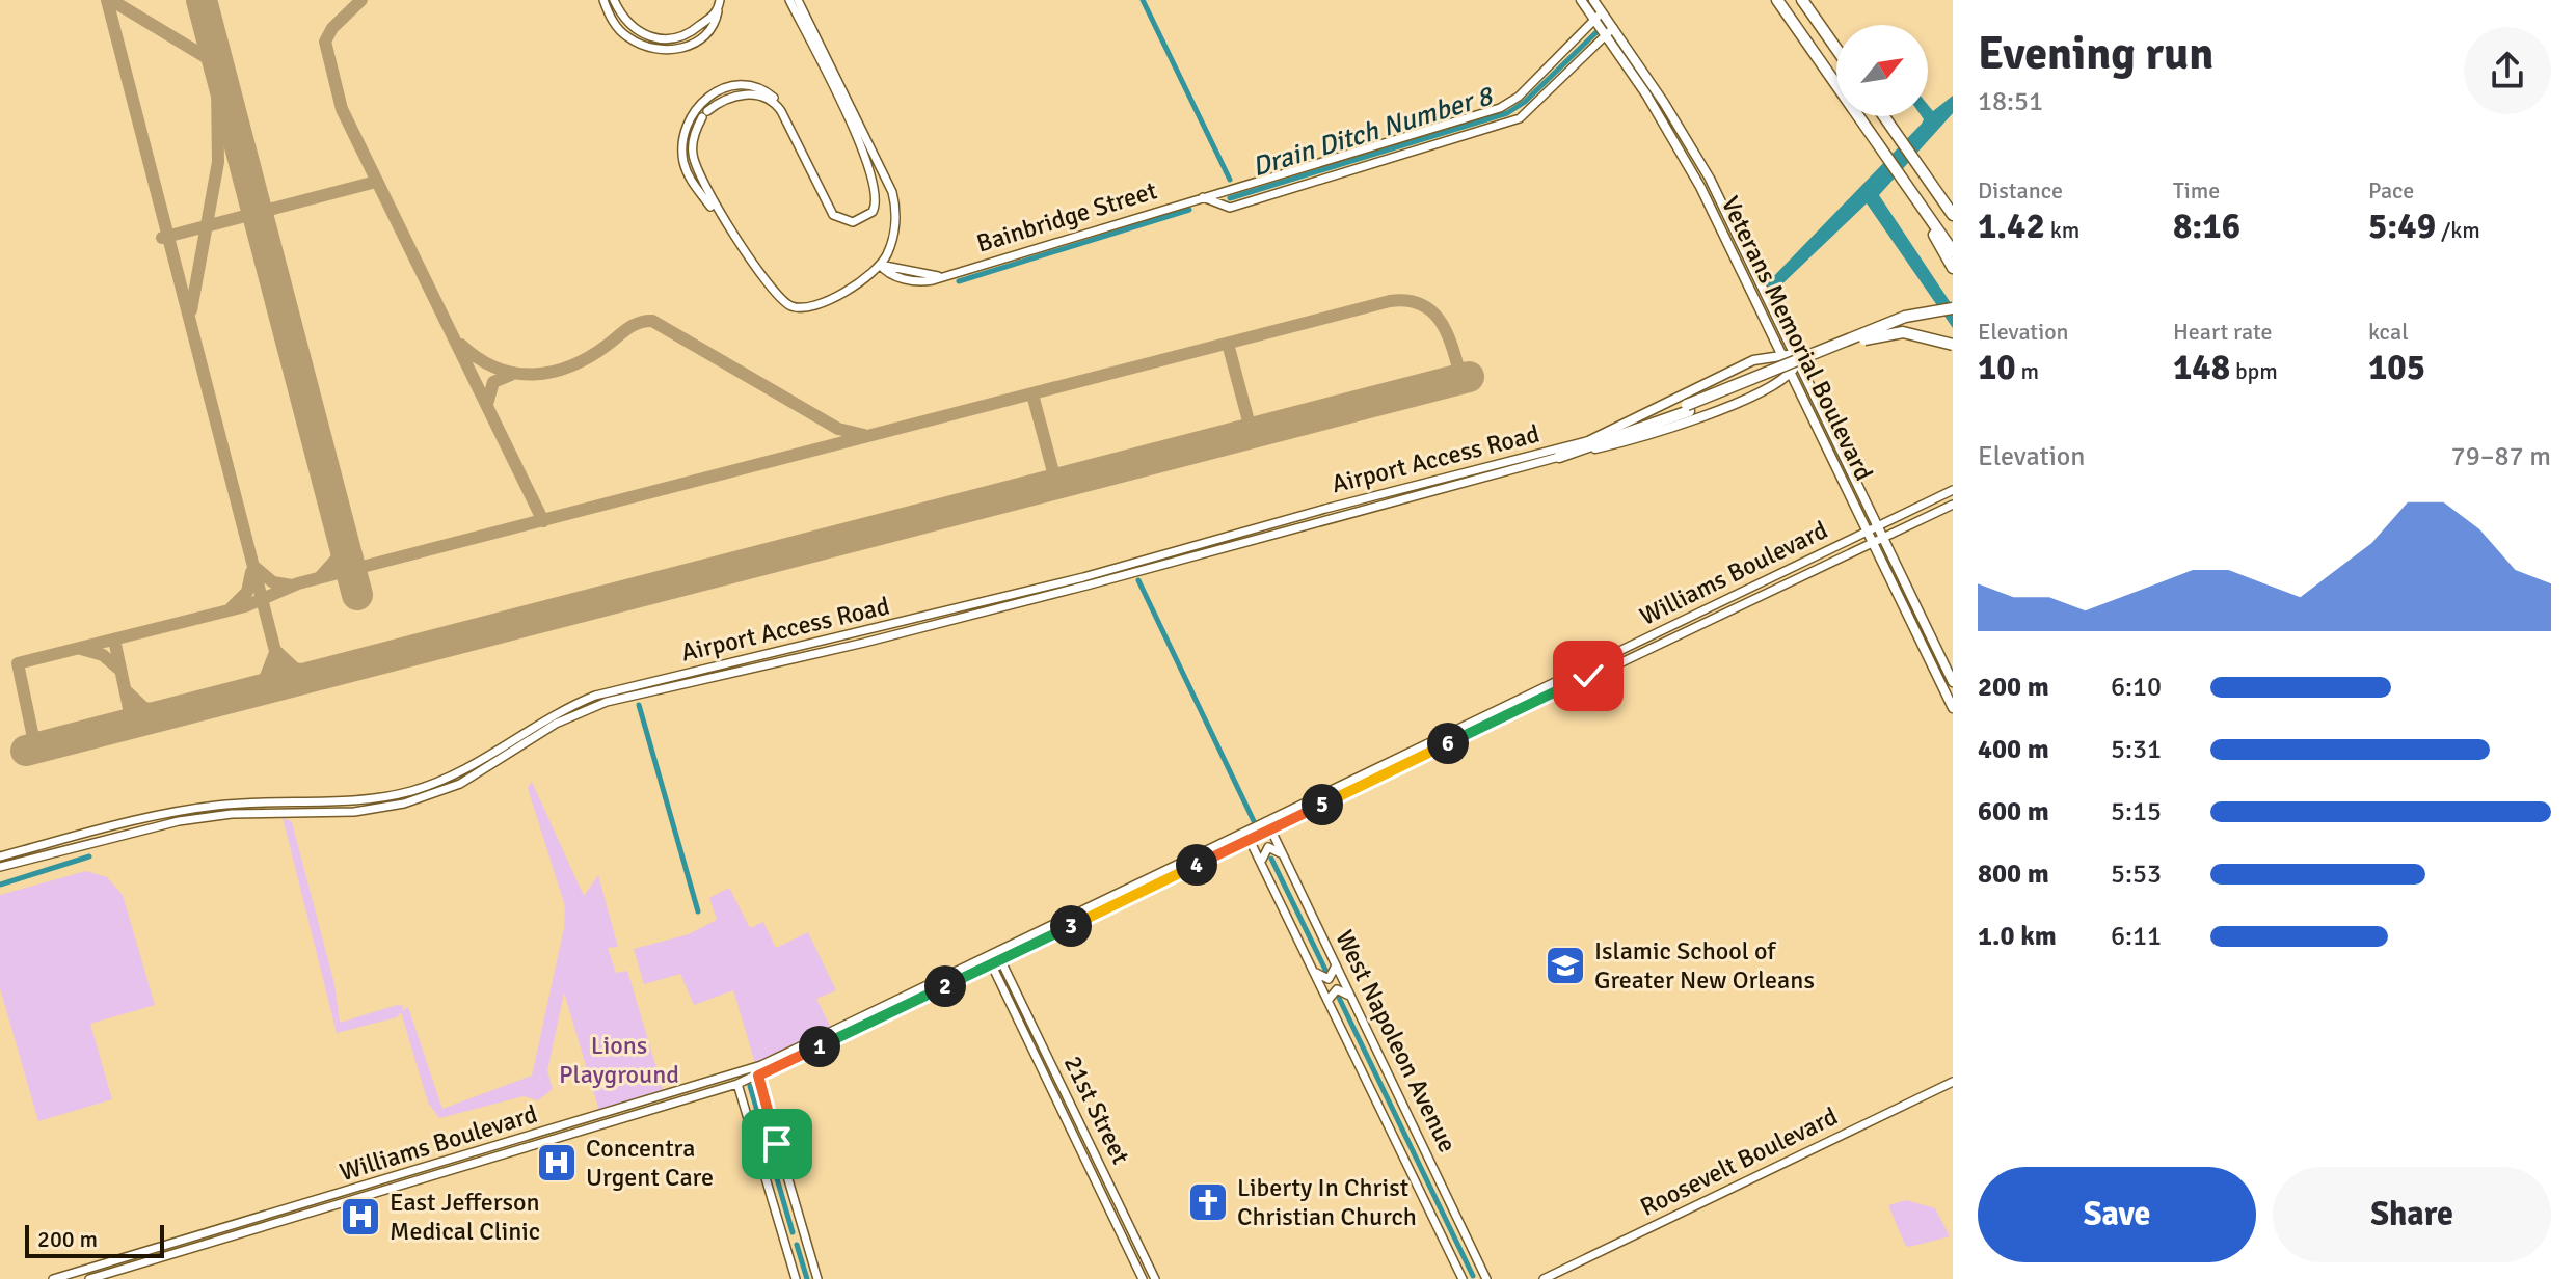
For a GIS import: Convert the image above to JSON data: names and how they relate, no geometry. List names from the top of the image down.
{
  "streets": {
    "main road": [
      "Bainbridge Street",
      "Veterans Memorial Boulevard",
      "Airport Access Road",
      "Williams Boulevard",
      "West Napoleon Avenue",
      "21st Street",
      "Roosevelt Boulevard"
    ]
  },
  "crossings": [
    ["Bainbridge Street", "Veterans Memorial Boulevard"],
    ["Veterans Memorial Boulevard", "Williams Boulevard"],
    ["Williams Boulevard", "West Napoleon Avenue"],
    ["Williams Boulevard", "21st Street"]
  ],
  "water": ["Drain Ditch Number 8"],
  "parks": ["Lions Playground"],
  "places": {
    "school or university": ["Islamic School of Greater New Orleans"],
    "hospital": ["Concentra Urgent Care", "East Jefferson Medical Clinic"],
    "church": ["Liberty In Christ Christian Church"]
  },
  "scale_bar": "200 m",
  "north": "top right",
  "page": {
    "heading": ["Evening run", "18:51"],
    "stats": [
      ["Distance", "1.42 km"],
      ["Time", "8:16"],
      ["Pace", "5:49 /km"],
      ["Elevation", "10 m"],
      ["Heart rate", "148 bpm"],
      ["kcal", "105"]
    ],
    "chart": ["Elevation", "79–87 m"],
    "list": [
      {
        "name": "200 m",
        "note": "6:10"
      },
      {
        "name": "400 m",
        "note": "5:31"
      },
      {
        "name": "600 m",
        "note": "5:15"
      },
      {
        "name": "800 m",
        "note": "5:53"
      },
      {
        "name": "1.0 km",
        "note": "6:11"
      }
    ],
    "pins": [
      "6",
      "5",
      "4",
      "3",
      "2",
      "1"
    ],
    "buttons": ["Save", "Share"],
    "scale": "200 m"
  }
}
